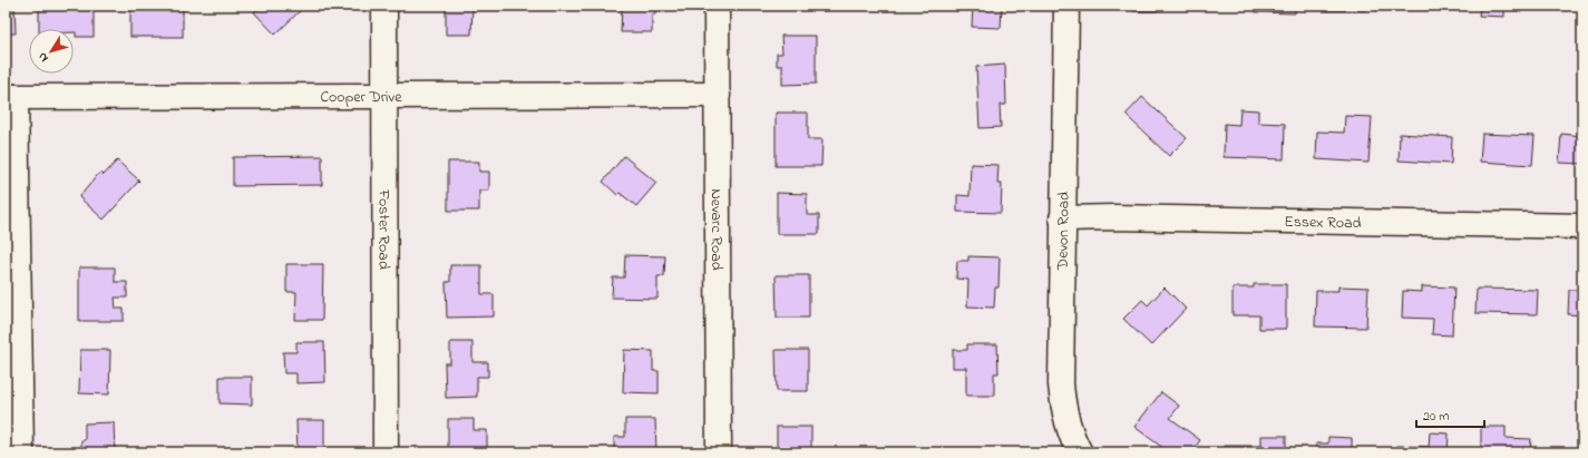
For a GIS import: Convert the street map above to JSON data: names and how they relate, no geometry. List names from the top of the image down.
{
  "streets": {
    "street": [
      "Cooper Drive",
      "Essex Road",
      "Nevarc Road",
      "Foster Road",
      "Devon Road"
    ]
  },
  "crossings": [
    ["Cooper Drive", "Nevarc Road"],
    ["Cooper Drive", "Foster Road"],
    ["Essex Road", "Devon Road"]
  ],
  "scale_bar": "20 m",
  "north": "bottom left"
}
